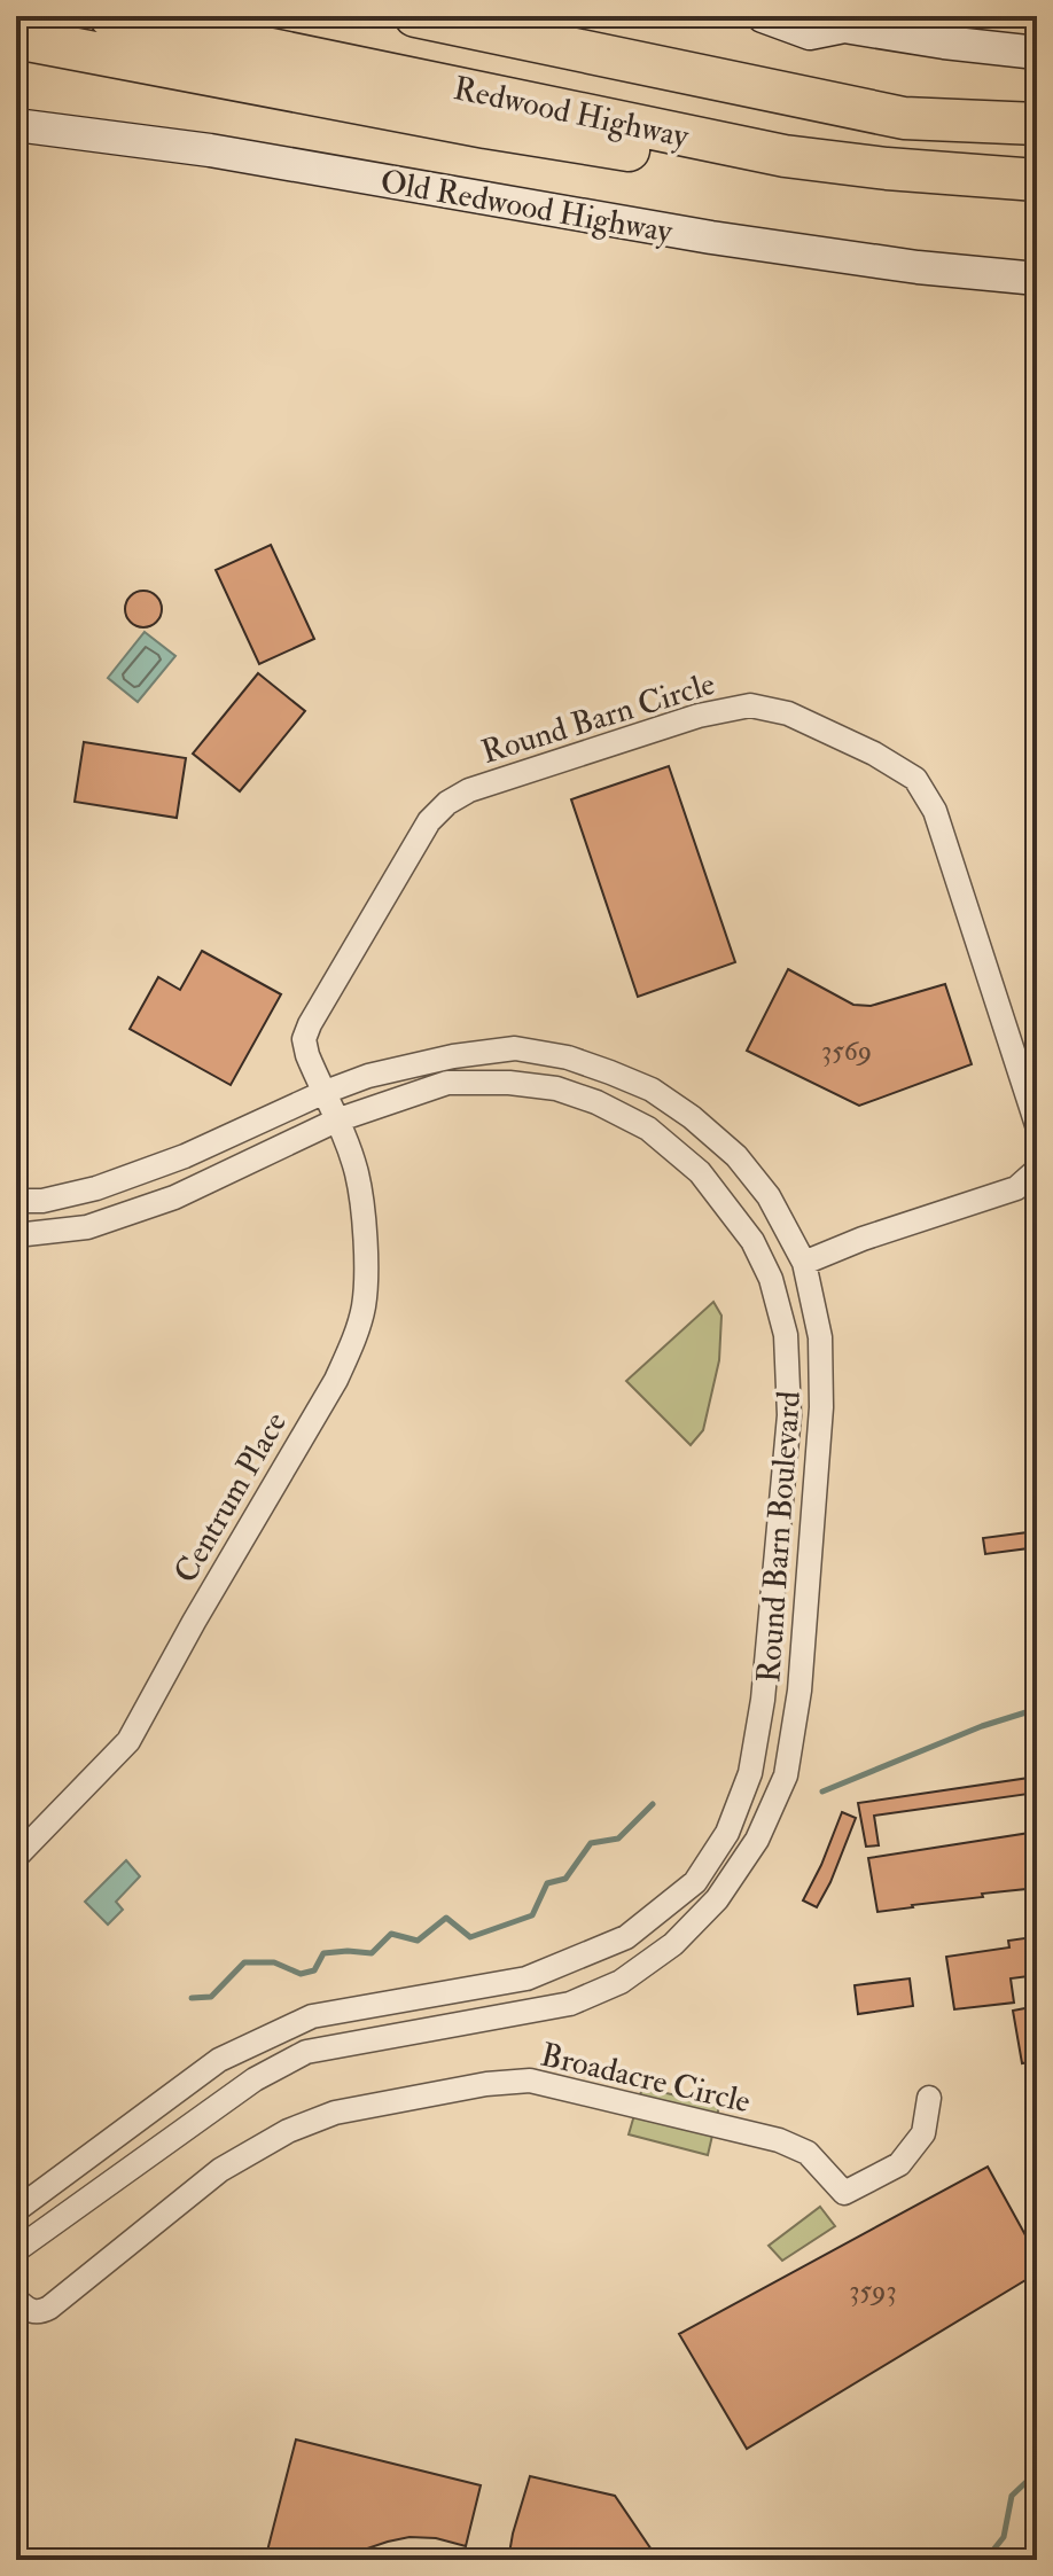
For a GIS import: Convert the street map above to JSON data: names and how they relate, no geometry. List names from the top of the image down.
{
  "streets": {
    "highway": ["Redwood Highway"],
    "main road": ["Old Redwood Highway"],
    "street": [
      "Round Barn Circle",
      "Centrum Place",
      "Round Barn Boulevard",
      "Broadacre Circle"
    ]
  },
  "crossings": [
    ["Round Barn Circle", "Centrum Place"],
    ["Round Barn Circle", "Round Barn Boulevard"],
    ["Centrum Place", "Round Barn Boulevard"]
  ],
  "house_numbers": ["3569", "3593"]
}
